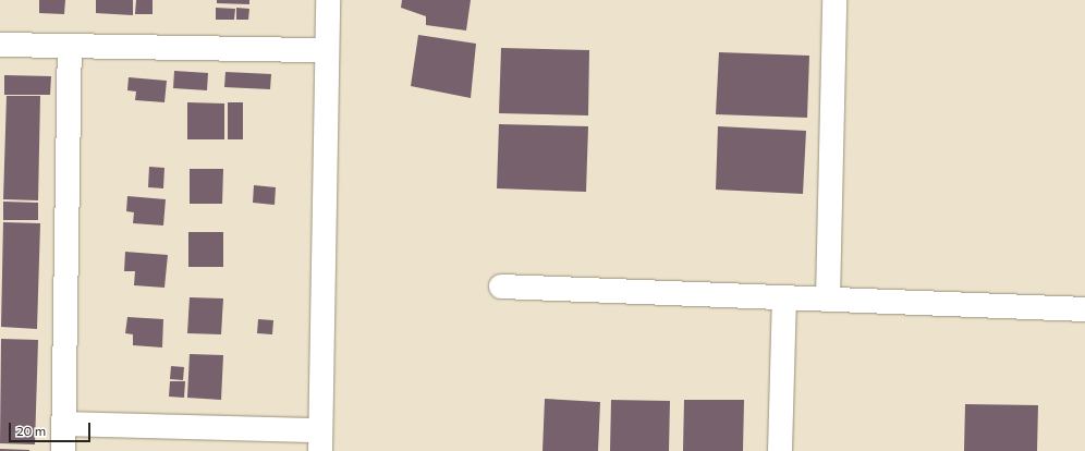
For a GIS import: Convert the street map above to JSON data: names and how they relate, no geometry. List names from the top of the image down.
{
  "scale_bar": "20 m"
}
